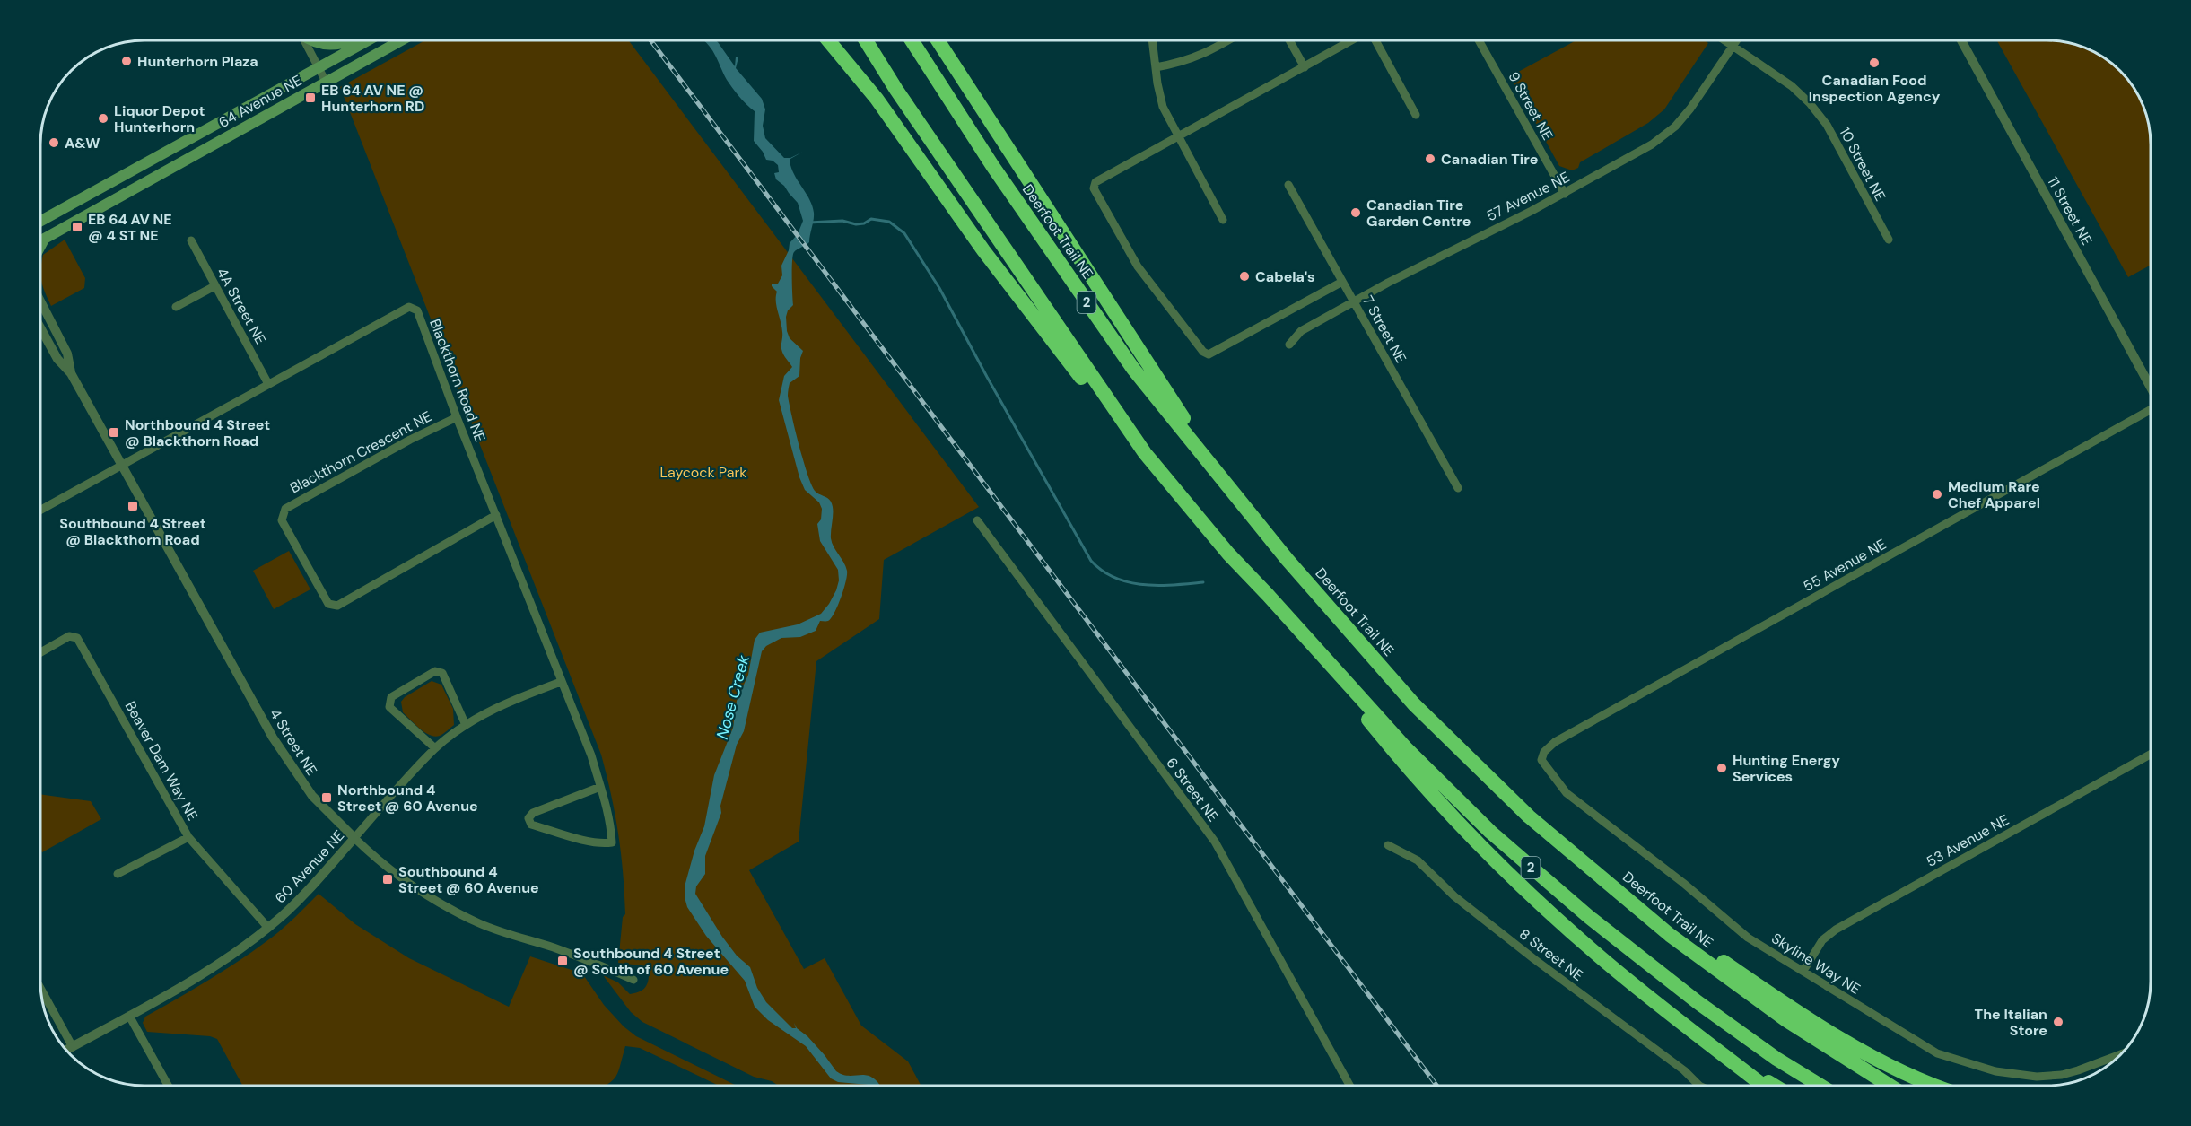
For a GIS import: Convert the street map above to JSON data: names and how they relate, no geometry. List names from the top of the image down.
{
  "streets": {
    "highway": ["Deerfoot Trail NE", "2"],
    "main road": ["64 Avenue NE"],
    "street": [
      "9 Street NE",
      "10 Street NE",
      "57 Avenue NE",
      "11 Street NE",
      "4A Street NE",
      "7 Street NE",
      "Blackthorn Road NE",
      "Blackthorn Crescent NE",
      "55 Avenue NE",
      "4 Street NE",
      "Beaver Dam Way NE",
      "6 Street NE",
      "53 Avenue NE",
      "60 Avenue NE",
      "8 Street NE",
      "Skyline Way NE"
    ]
  },
  "crossings": [
    ["9 Street NE", "57 Avenue NE"],
    ["10 Street NE", "57 Avenue NE"],
    ["57 Avenue NE", "7 Street NE"],
    ["4A Street NE", "Blackthorn Road NE"],
    ["Blackthorn Road NE", "Blackthorn Crescent NE"],
    ["Blackthorn Road NE", "4 Street NE"],
    ["Blackthorn Road NE", "60 Avenue NE"],
    ["55 Avenue NE", "Skyline Way NE"],
    ["4 Street NE", "60 Avenue NE"],
    ["Beaver Dam Way NE", "60 Avenue NE"],
    ["53 Avenue NE", "Skyline Way NE"]
  ],
  "water": ["Nose Creek"],
  "parks": ["Laycock Park"],
  "places": {
    "other": [
      "Hunterhorn Plaza",
      "Canadian Food Inspection Agency",
      "Liquor Depot Hunterhorn",
      "A&W",
      "Canadian Tire",
      "Canadian Tire Garden Centre",
      "Cabela's",
      "Medium Rare Chef Apparel",
      "Hunting Energy Services",
      "The Italian Store"
    ],
    "transit": [
      "EB 64 AV NE @ Hunterhorn RD",
      "EB 64 AV NE @ 4 ST NE",
      "Northbound 4 Street @ Blackthorn Road",
      "Southbound 4 Street @ Blackthorn Road",
      "Northbound 4 Street @ 60 Avenue",
      "Southbound 4 Street @ 60 Avenue",
      "Southbound 4 Street @ South of 60 Avenue"
    ]
  }
}
